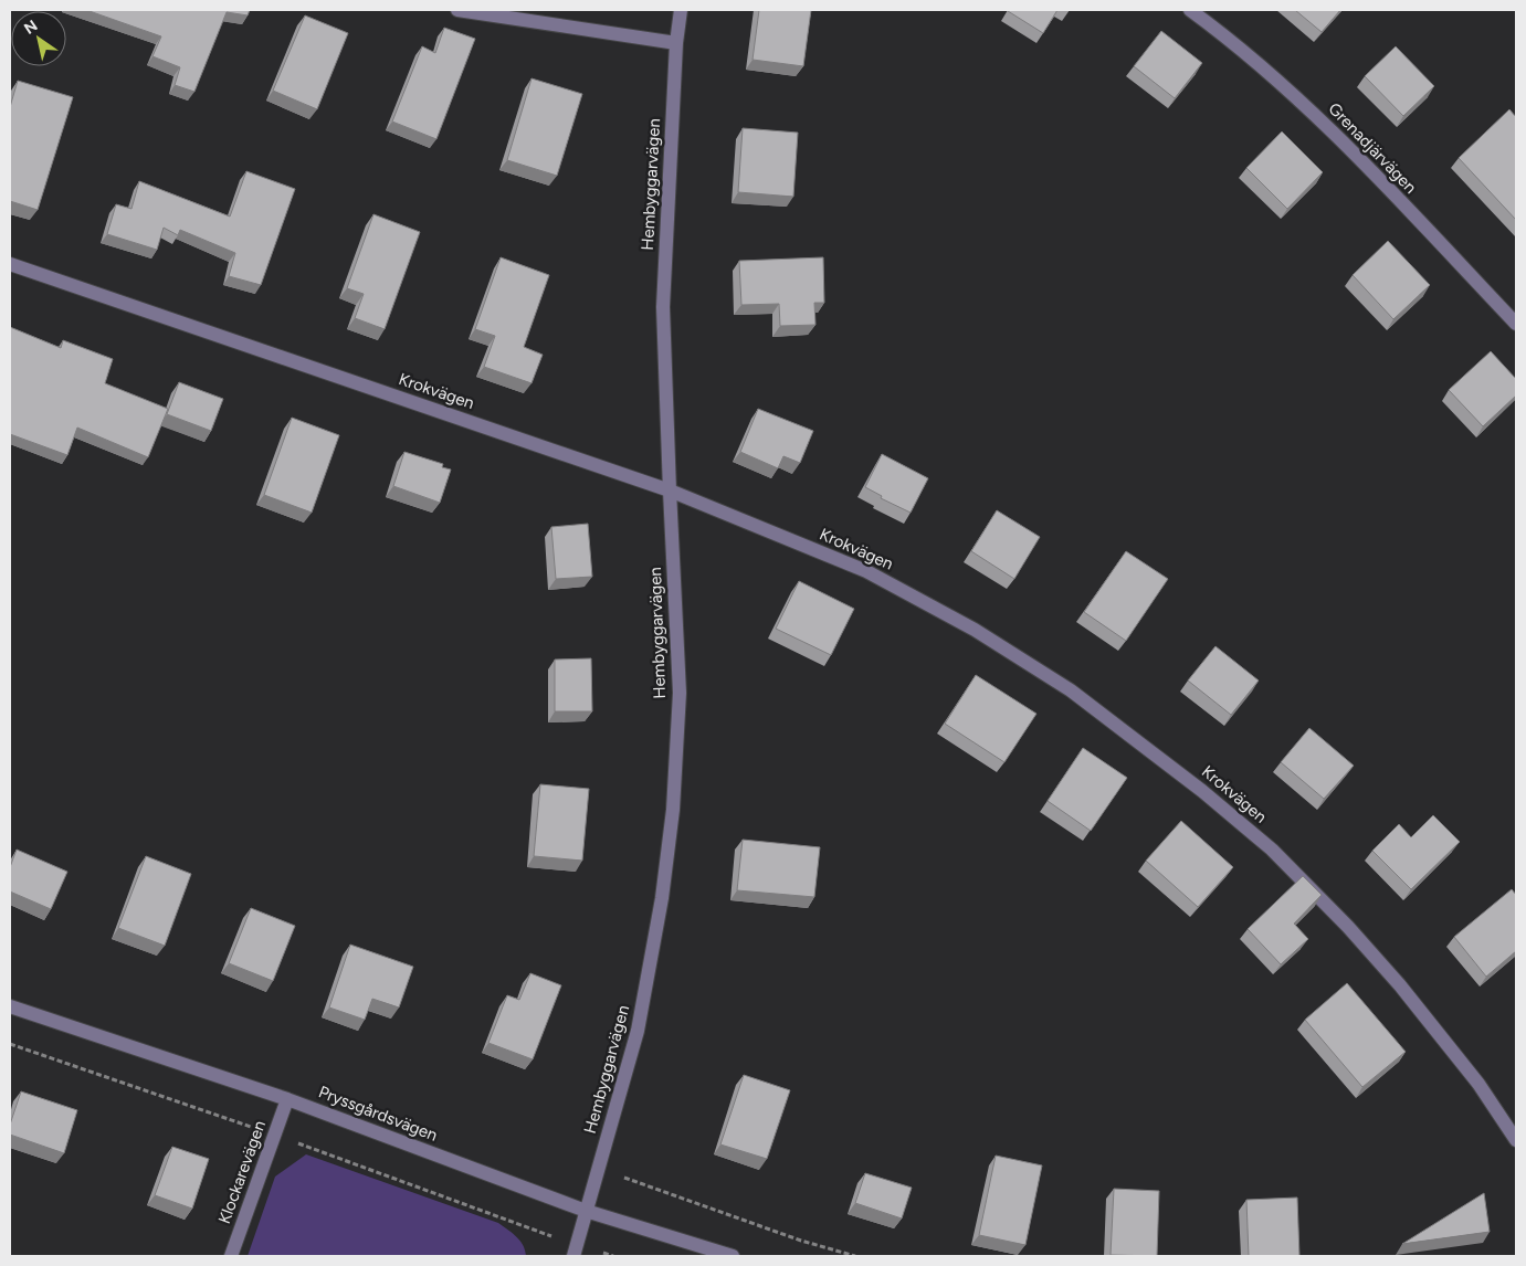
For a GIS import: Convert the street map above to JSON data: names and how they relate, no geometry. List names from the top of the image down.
{
  "streets": {
    "street": [
      "Grenadjärvägen",
      "Hembyggarvägen",
      "Krokvägen",
      "Pryssgårdsvägen",
      "Klockarevägen"
    ]
  },
  "crossings": [
    ["Hembyggarvägen", "Krokvägen"],
    ["Hembyggarvägen", "Pryssgårdsvägen"],
    ["Pryssgårdsvägen", "Klockarevägen"]
  ],
  "north": "top left"
}
